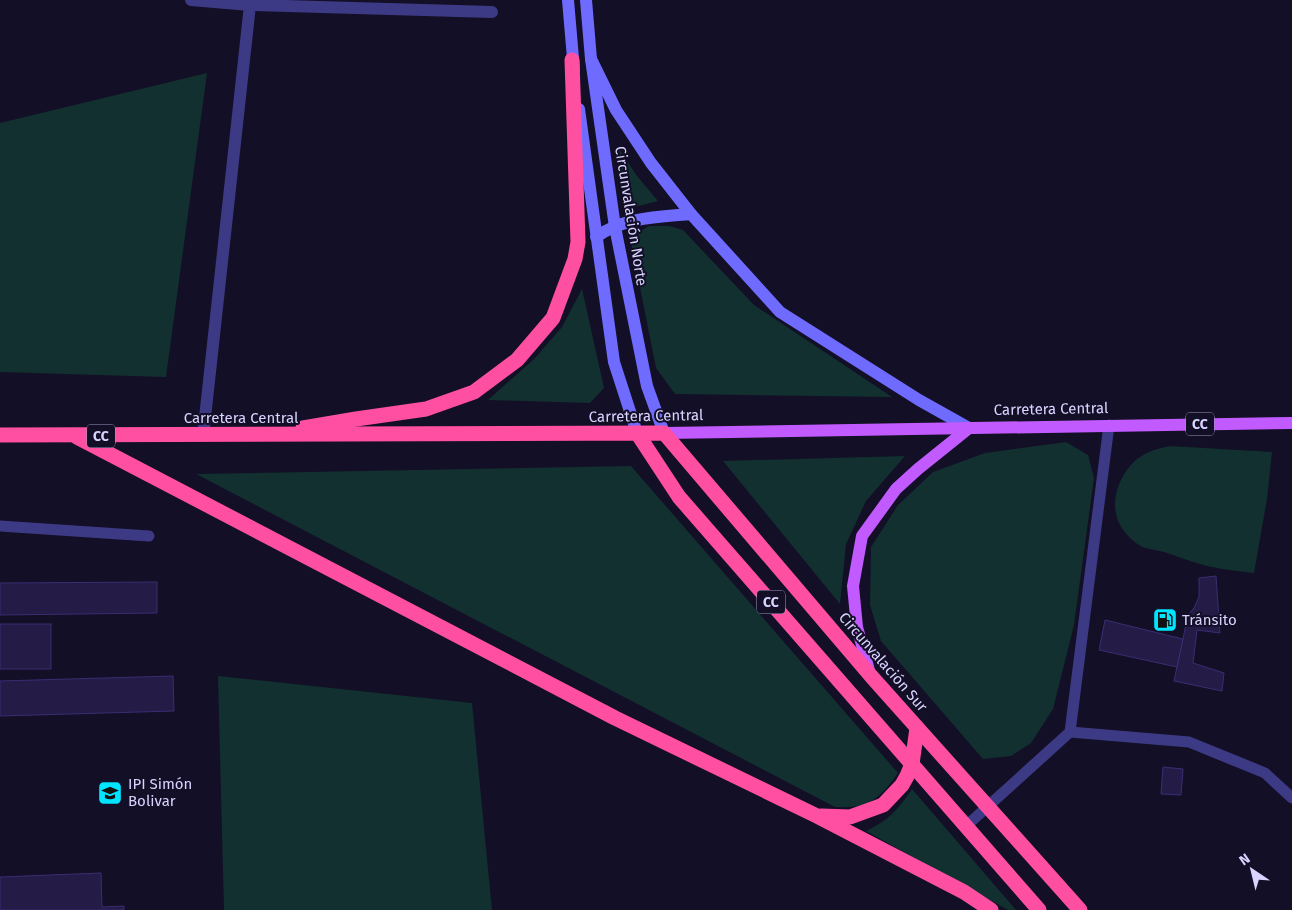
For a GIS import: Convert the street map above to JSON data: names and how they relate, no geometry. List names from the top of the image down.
{
  "streets": {
    "highway": ["Carretera Central", "CC", "Circunvalación Sur"],
    "main road": ["Circunvalación Norte"]
  },
  "crossings": [
    ["Circunvalación Norte", "Carretera Central"],
    ["Circunvalación Norte", "Circunvalación Sur"],
    ["Carretera Central", "CC"],
    ["Carretera Central", "Circunvalación Sur"]
  ],
  "places": {
    "fuel station": ["Tránsito"],
    "school or university": ["IPI Simón Bolivar"]
  },
  "north": "top left"
}
